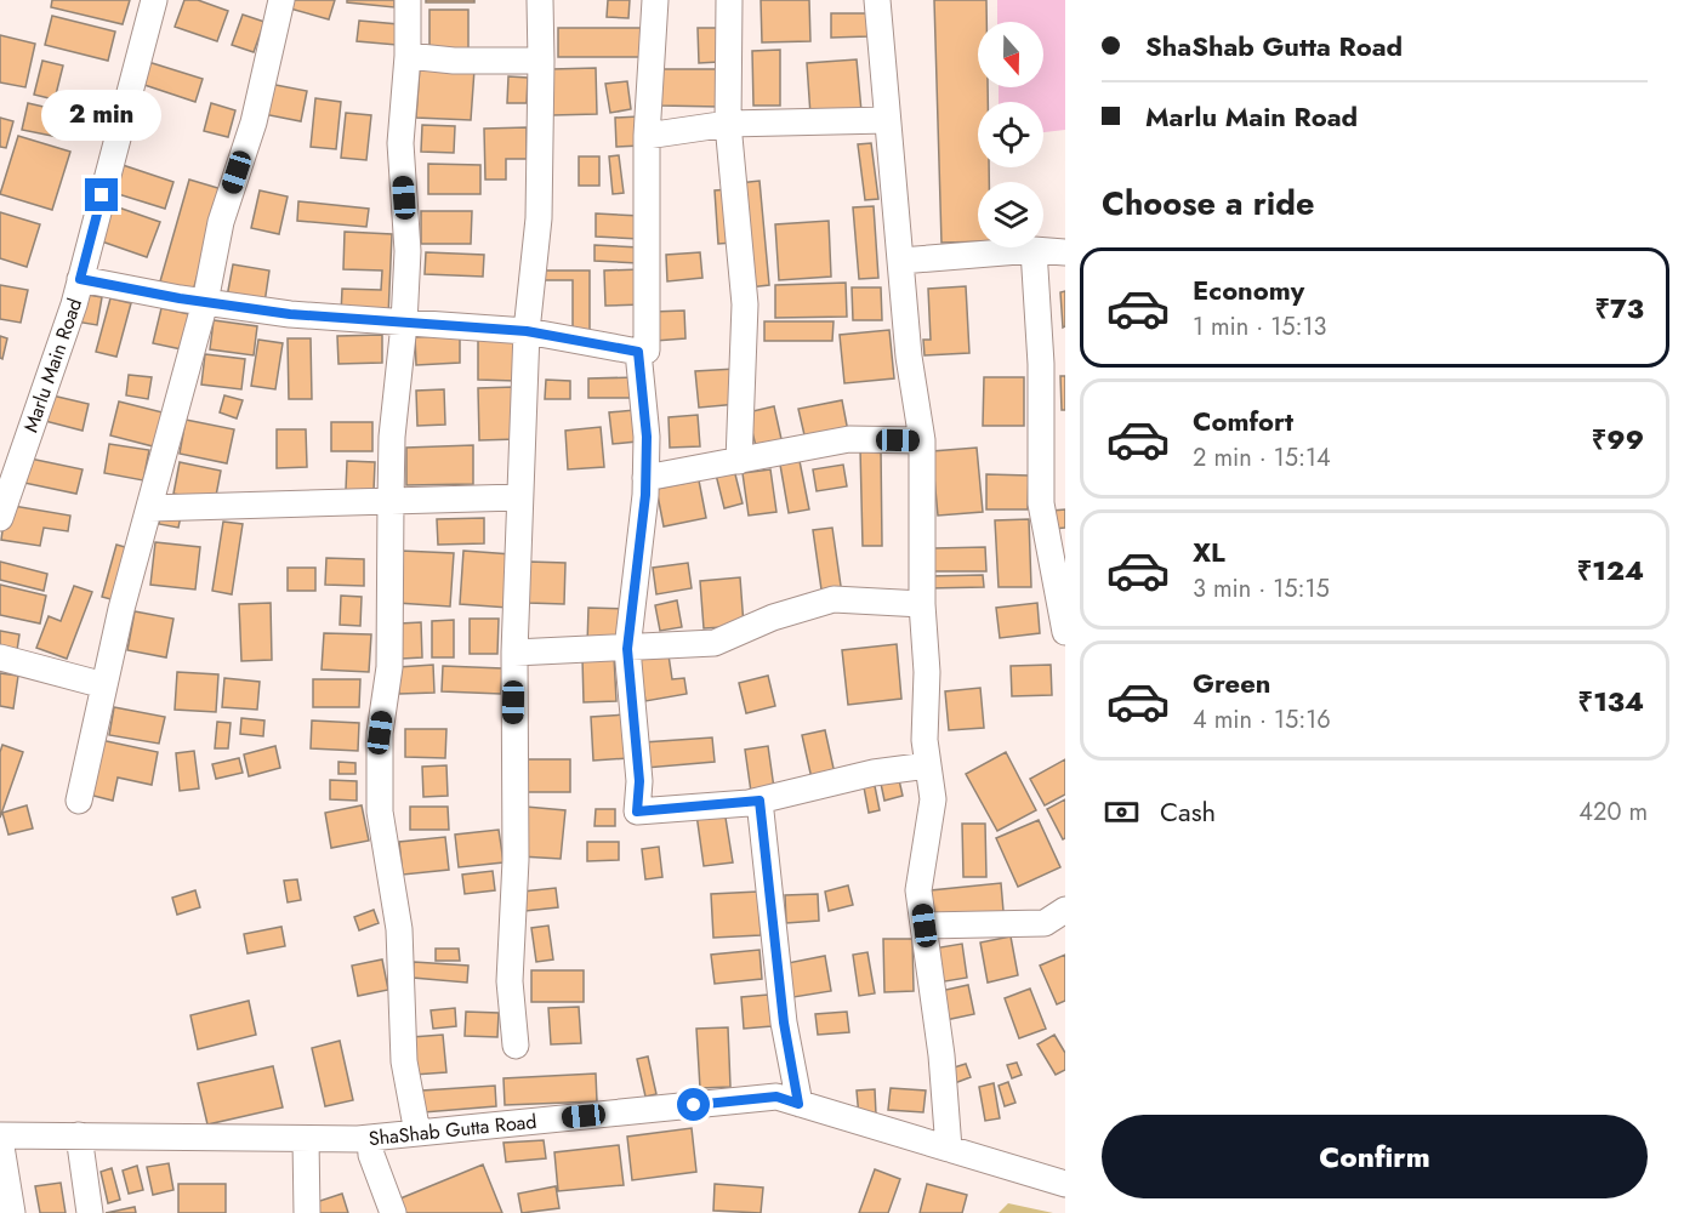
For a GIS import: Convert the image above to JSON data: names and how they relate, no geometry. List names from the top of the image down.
{
  "streets": {
    "street": ["Marlu Main Road", "ShaShab Gutta Road"]
  },
  "north": "bottom",
  "page": {
    "banner": ["ShaShab Gutta Road", "Marlu Main Road"],
    "bubble": "2 min",
    "heading": "Choose a ride",
    "list": [
      {
        "name": "Economy",
        "note": "1 min · 15:13",
        "value": "₹73"
      },
      {
        "name": "Comfort",
        "note": "2 min · 15:14",
        "value": "₹99"
      },
      {
        "name": "XL",
        "note": "3 min · 15:15",
        "value": "₹124"
      },
      {
        "name": "Green",
        "note": "4 min · 15:16",
        "value": "₹134"
      }
    ],
    "pay": ["Cash", "420 m"],
    "buttons": "Confirm"
  }
}
